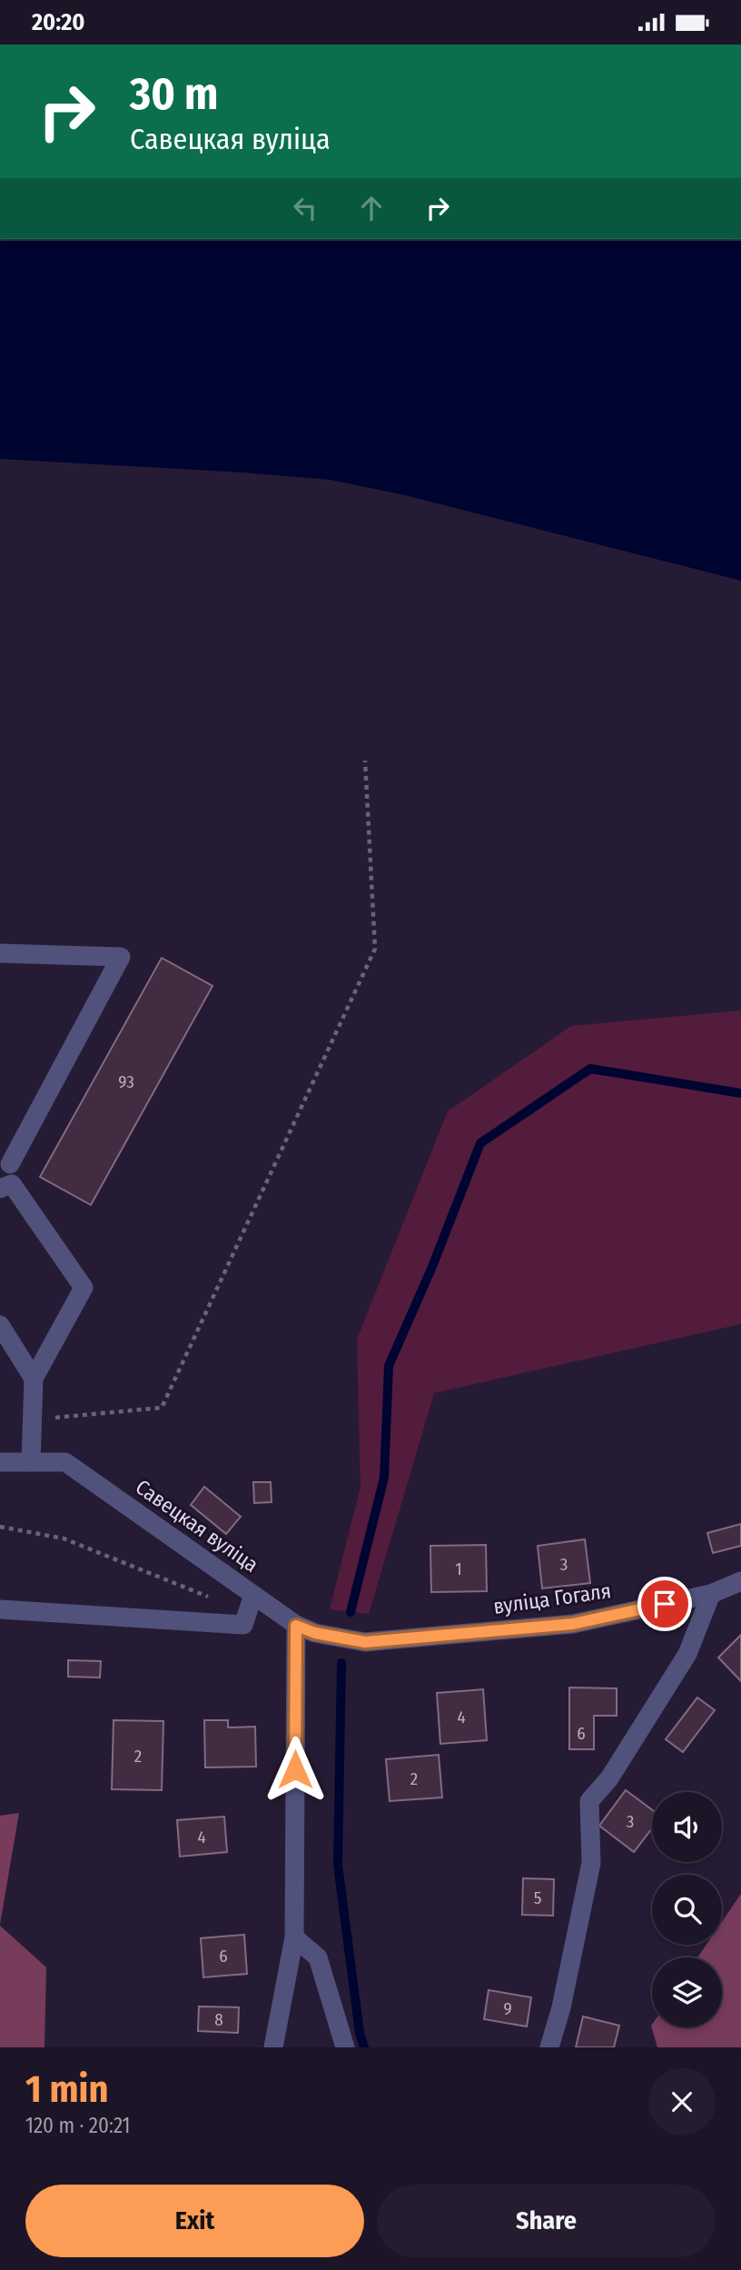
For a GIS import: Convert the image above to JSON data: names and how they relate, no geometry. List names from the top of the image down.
{
  "streets": {
    "street": ["Савецкая вуліца", "вуліца Гогаля"]
  },
  "crossings": [
    ["Савецкая вуліца", "вуліца Гогаля"]
  ],
  "house_numbers": [
    "93",
    "3",
    "1",
    "4",
    "6",
    "2",
    "2",
    "3",
    "4",
    "5",
    "6",
    "9",
    "8"
  ],
  "page": {
    "status": "20:20",
    "turn": ["30 m", "Савецкая вуліца"],
    "heading": ["1 min", "120 m · 20:21"],
    "buttons": ["Exit", "Share"]
  }
}
